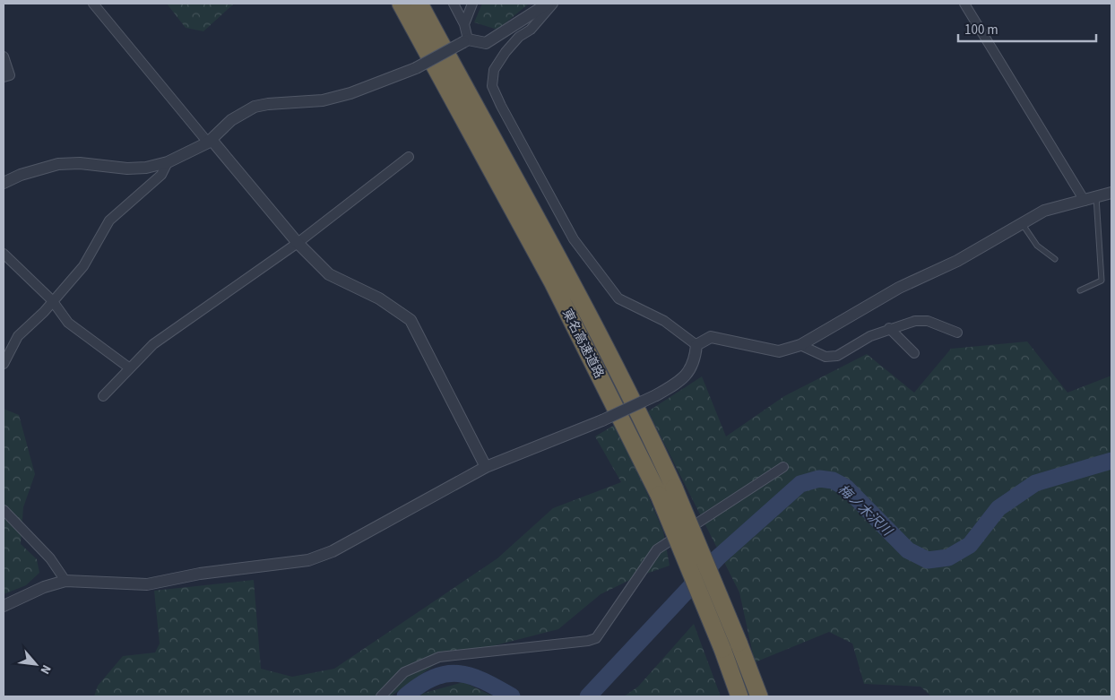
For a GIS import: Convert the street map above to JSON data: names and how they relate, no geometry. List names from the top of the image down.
{
  "streets": {
    "highway": ["東名高速道路"]
  },
  "water": ["梅ノ木沢川"],
  "scale_bar": "100 m",
  "north": "bottom right"
}
